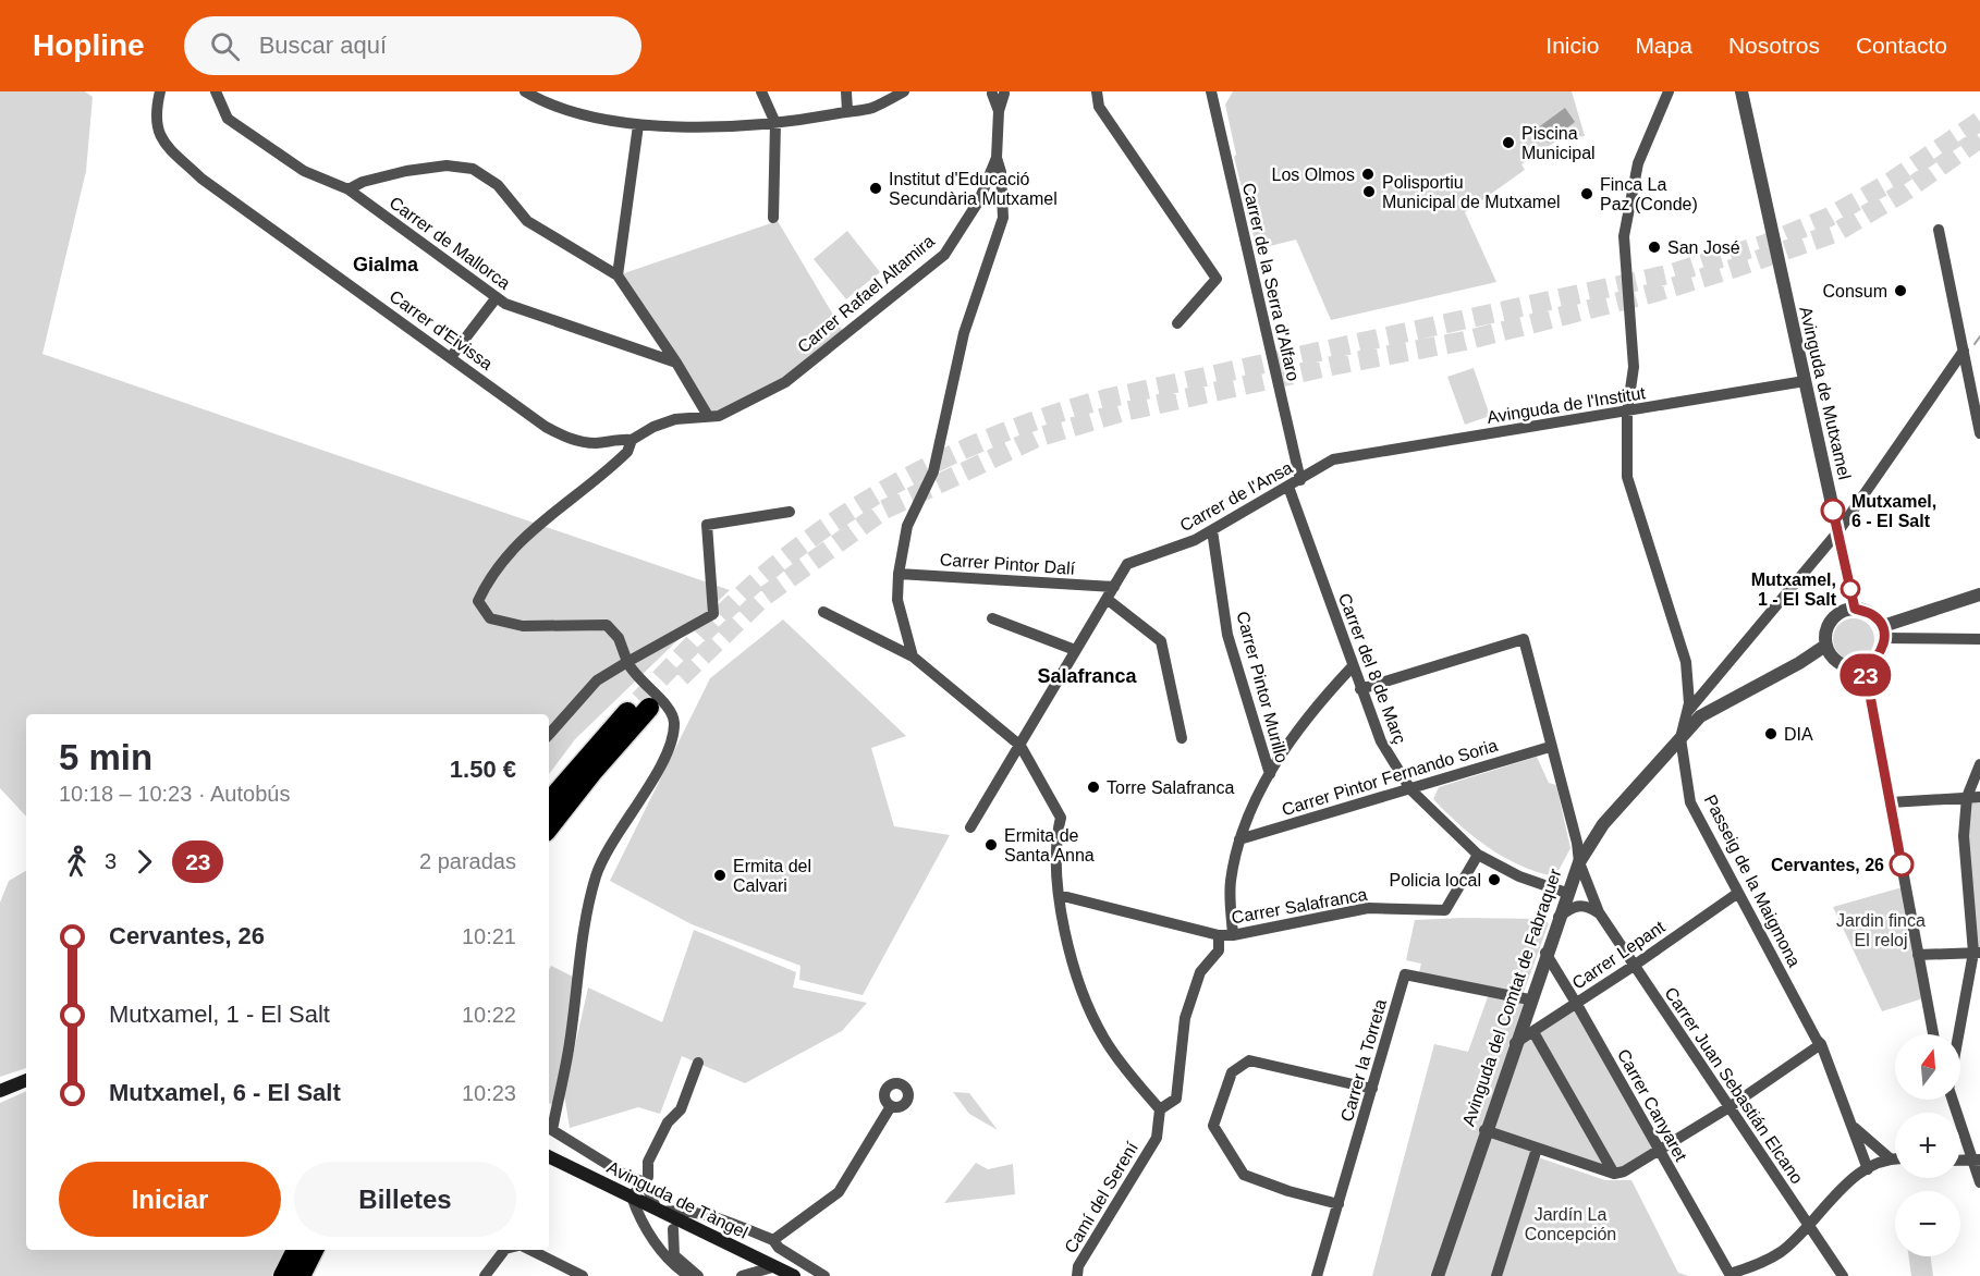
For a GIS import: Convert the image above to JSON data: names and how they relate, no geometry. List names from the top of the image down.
{
  "streets": {
    "main road": ["Avinguda de Tàngel"],
    "street": [
      "Carrer de Mallorca",
      "Carrer de la Serra d'Alfaro",
      "Carrer Rafael Altamira",
      "Carrer d'Eivissa",
      "Avinguda de Mutxamel",
      "Avinguda de l'Institut",
      "Carrer de l'Ansa",
      "Carrer Pintor Dalí",
      "Carrer del 8 de Març",
      "Carrer Pintor Murillo",
      "Carrer Pintor Fernando Soria",
      "Passeig de la Maigmona",
      "Carrer Salafranca",
      "Carrer Lepant",
      "Avinguda del Comtat de Fabraquer",
      "Carrer la Torreta",
      "Carrer Juan Sebastián Elcano",
      "Carrer Canyaret",
      "Camí del Serení"
    ]
  },
  "crossings": [
    ["Carrer de la Serra d'Alfaro", "Carrer de l'Ansa"],
    ["Carrer Rafael Altamira", "Carrer d'Eivissa"],
    ["Avinguda de Mutxamel", "Avinguda de l'Institut"],
    ["Avinguda de Mutxamel", "Avinguda del Comtat de Fabraquer"],
    ["Avinguda de l'Institut", "Carrer de l'Ansa"],
    ["Avinguda de l'Institut", "Passeig de la Maigmona"],
    ["Carrer de l'Ansa", "Carrer Pintor Dalí"],
    ["Carrer de l'Ansa", "Carrer del 8 de Març"],
    ["Carrer de l'Ansa", "Carrer Pintor Murillo"],
    ["Carrer del 8 de Març", "Carrer Pintor Fernando Soria"],
    ["Carrer del 8 de Març", "Carrer Salafranca"],
    ["Carrer del 8 de Març", "Avinguda del Comtat de Fabraquer"],
    ["Carrer del 8 de Març", "Carrer Juan Sebastián Elcano"],
    ["Carrer Pintor Fernando Soria", "Carrer Juan Sebastián Elcano"],
    ["Passeig de la Maigmona", "Carrer Lepant"],
    ["Passeig de la Maigmona", "Avinguda del Comtat de Fabraquer"],
    ["Carrer Lepant", "Avinguda del Comtat de Fabraquer"],
    ["Carrer Lepant", "Carrer Juan Sebastián Elcano"],
    ["Carrer Lepant", "Carrer Canyaret"],
    ["Avinguda del Comtat de Fabraquer", "Carrer la Torreta"],
    ["Avinguda del Comtat de Fabraquer", "Carrer Juan Sebastián Elcano"],
    ["Avinguda del Comtat de Fabraquer", "Carrer Canyaret"]
  ],
  "districts": ["Gialma", "Salafranca"],
  "parks": ["Jardin finca El reloj", "Jardín La Concepción"],
  "places": [
    "Piscina Municipal",
    "Los Olmos",
    "Institut d'Educació Secundària Mutxamel",
    "Polisportiu Municipal de Mutxamel",
    "Finca La Paz (Conde)",
    "San José",
    "Consum",
    "Mutxamel, 6 - El Salt",
    "Mutxamel, 1 - El Salt",
    "DIA",
    "Torre Salafranca",
    "Ermita de Santa Anna",
    "Cervantes, 26",
    "Ermita del Calvari",
    "Policia local"
  ],
  "lines": ["bus line 23"],
  "north": "top",
  "page": {
    "header": "Hopline",
    "search": "Buscar aquí",
    "nav": [
      "Inicio",
      "Mapa",
      "Nosotros",
      "Contacto"
    ],
    "on_map": "23",
    "heading": ["5 min", "10:18 – 10:23 · Autobús", "1.50 €"],
    "legs": ["3", "23", "2 paradas"],
    "list": [
      {
        "name": "Cervantes, 26",
        "value": "10:21"
      },
      {
        "name": "Mutxamel, 1 - El Salt",
        "value": "10:22"
      },
      {
        "name": "Mutxamel, 6 - El Salt",
        "value": "10:23"
      }
    ],
    "map_buttons": ["+", "−"],
    "buttons": ["Iniciar", "Billetes"]
  }
}
